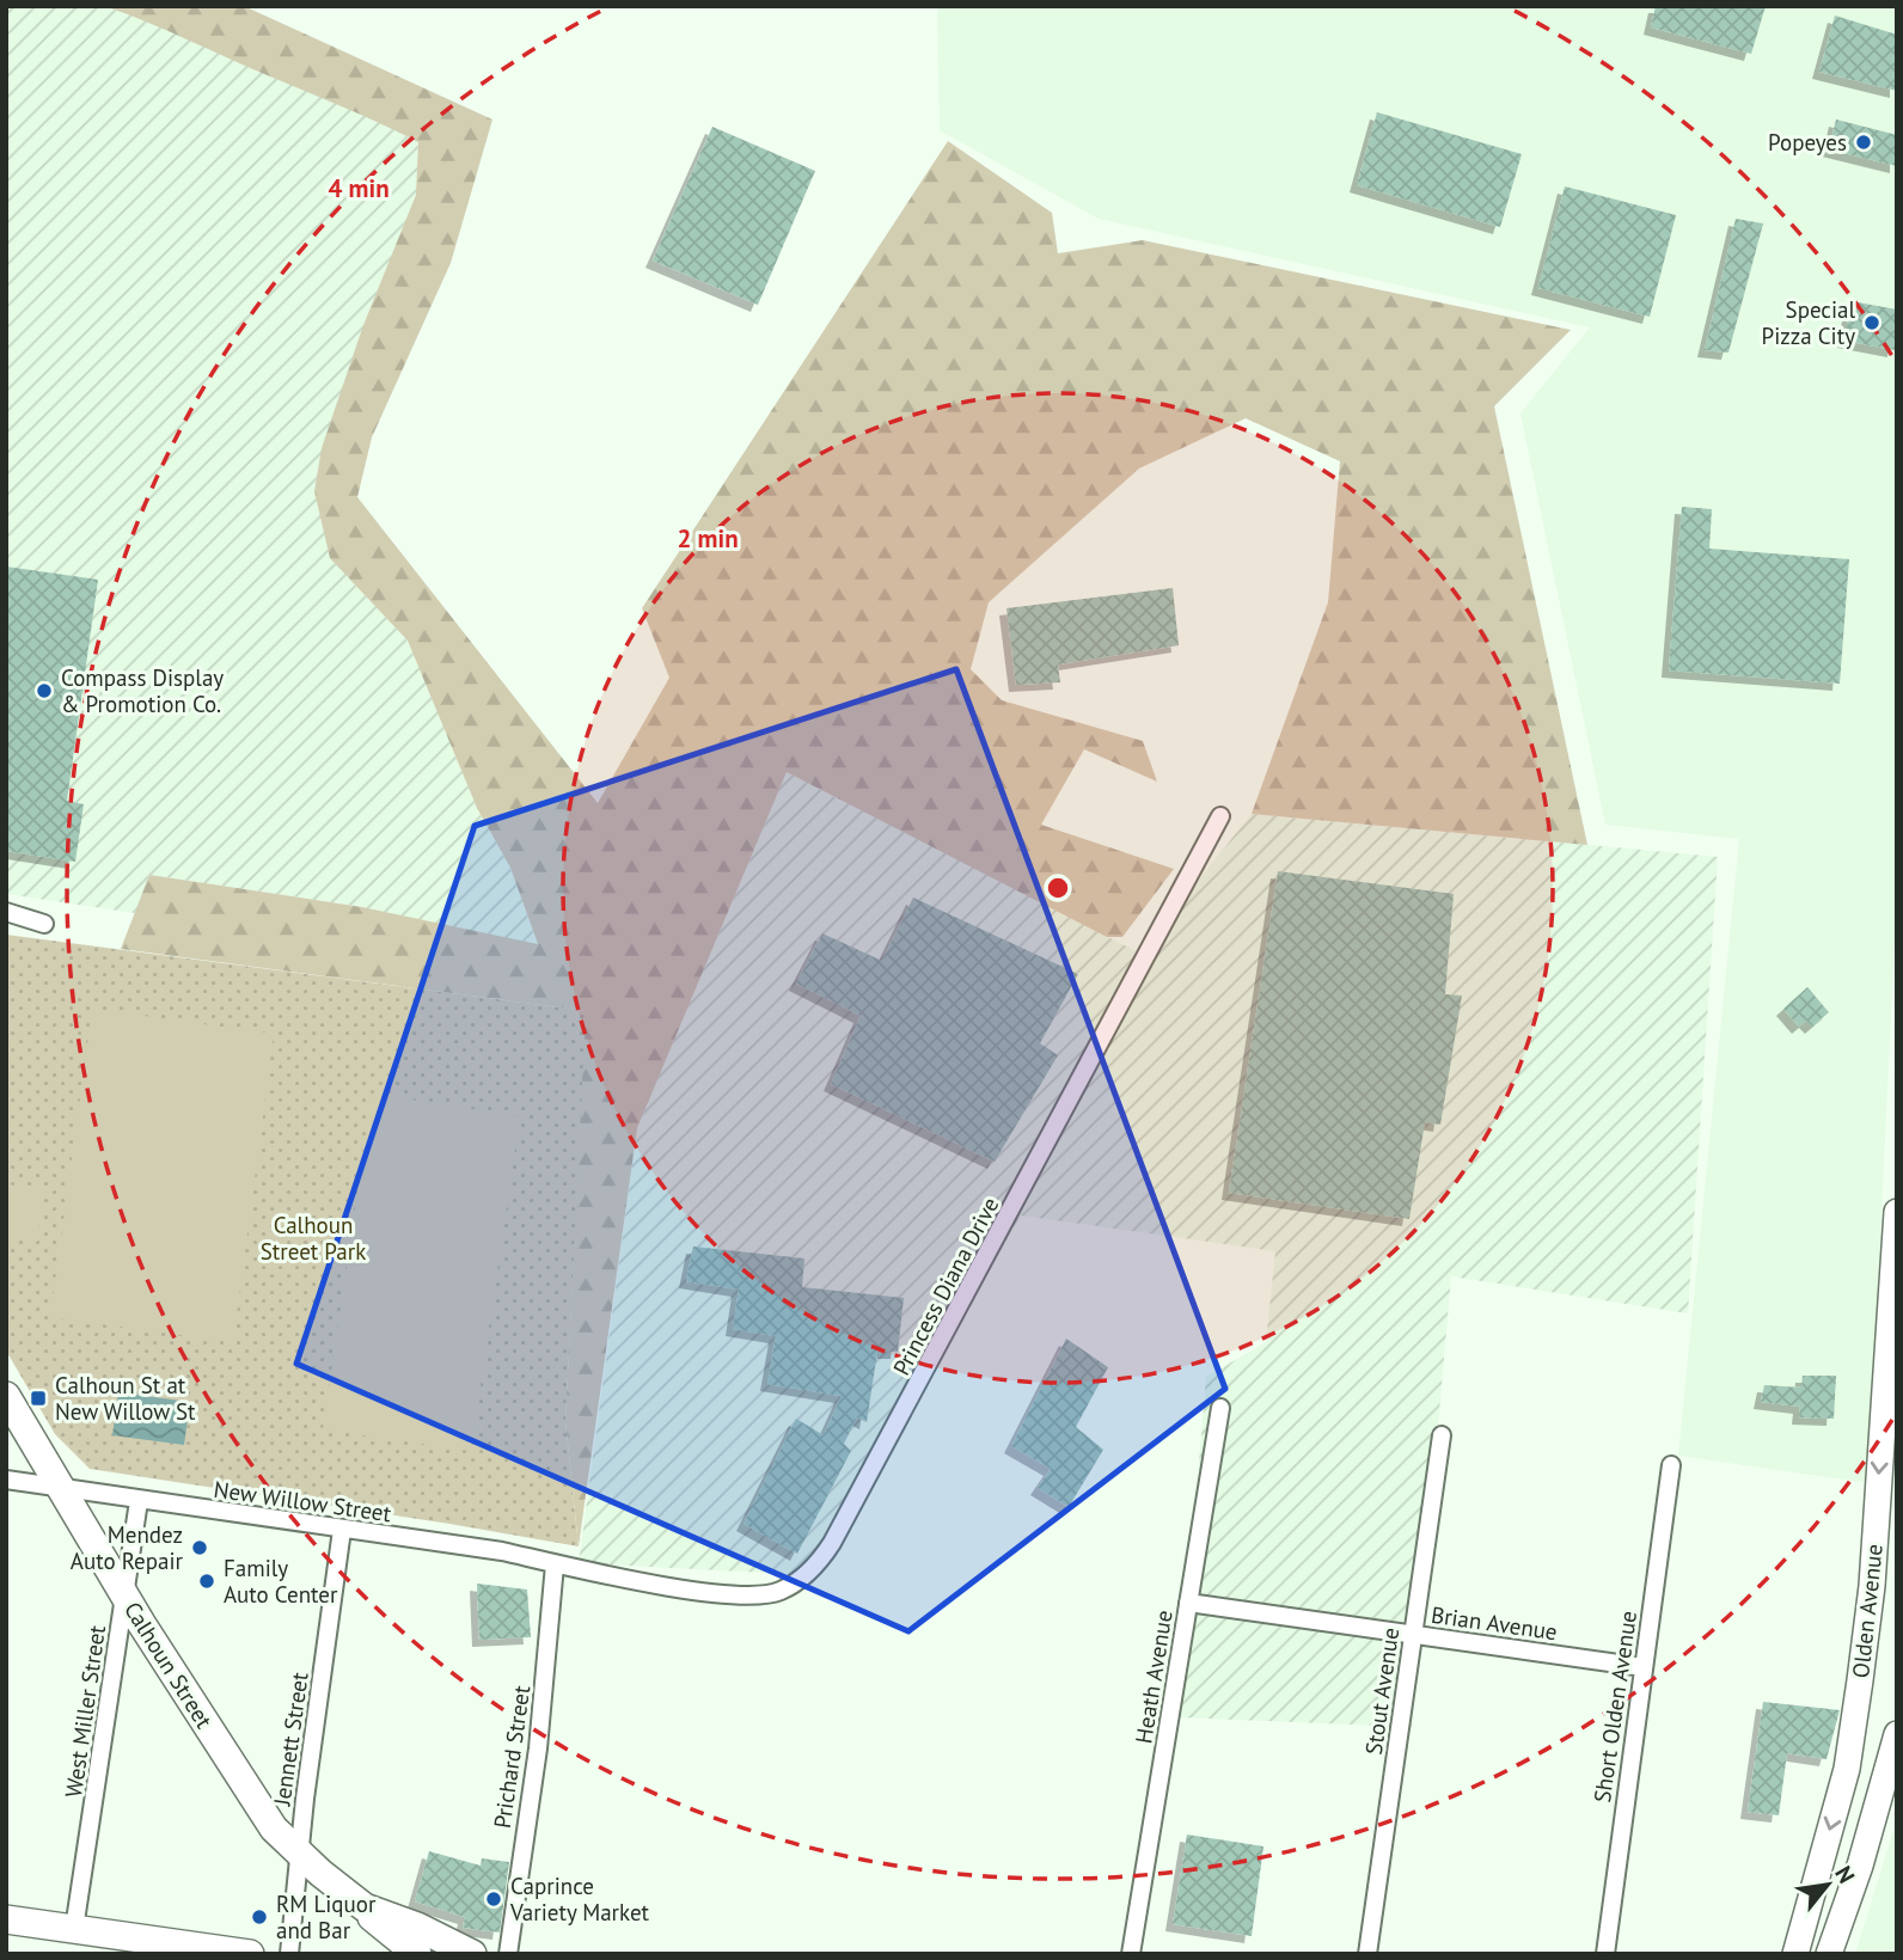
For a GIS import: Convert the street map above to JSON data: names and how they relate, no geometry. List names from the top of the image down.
{
  "streets": {
    "main road": ["Olden Avenue", "Calhoun Street"],
    "street": [
      "Princess Diana Drive",
      "New Willow Street",
      "Brian Avenue",
      "Heath Avenue",
      "Stout Avenue",
      "Short Olden Avenue",
      "West Miller Street",
      "Jennett Street",
      "Prichard Street"
    ]
  },
  "crossings": [
    ["Princess Diana Drive", "New Willow Street"],
    ["New Willow Street", "Calhoun Street"],
    ["New Willow Street", "West Miller Street"],
    ["New Willow Street", "Jennett Street"],
    ["New Willow Street", "Prichard Street"],
    ["Brian Avenue", "Heath Avenue"],
    ["Brian Avenue", "Stout Avenue"],
    ["Brian Avenue", "Short Olden Avenue"],
    ["Calhoun Street", "West Miller Street"],
    ["Calhoun Street", "Jennett Street"]
  ],
  "parks": ["Calhoun Street Park"],
  "places": {
    "other": [
      "Popeyes",
      "Special Pizza City",
      "Compass Display & Promotion Co.",
      "Mendez Auto Repair",
      "Family Auto Center",
      "Caprince Variety Market",
      "RM Liquor and Bar"
    ],
    "transit": ["Calhoun St at New Willow St"]
  },
  "north": "top right",
  "rings": ["4 min", "2 min"]
}
